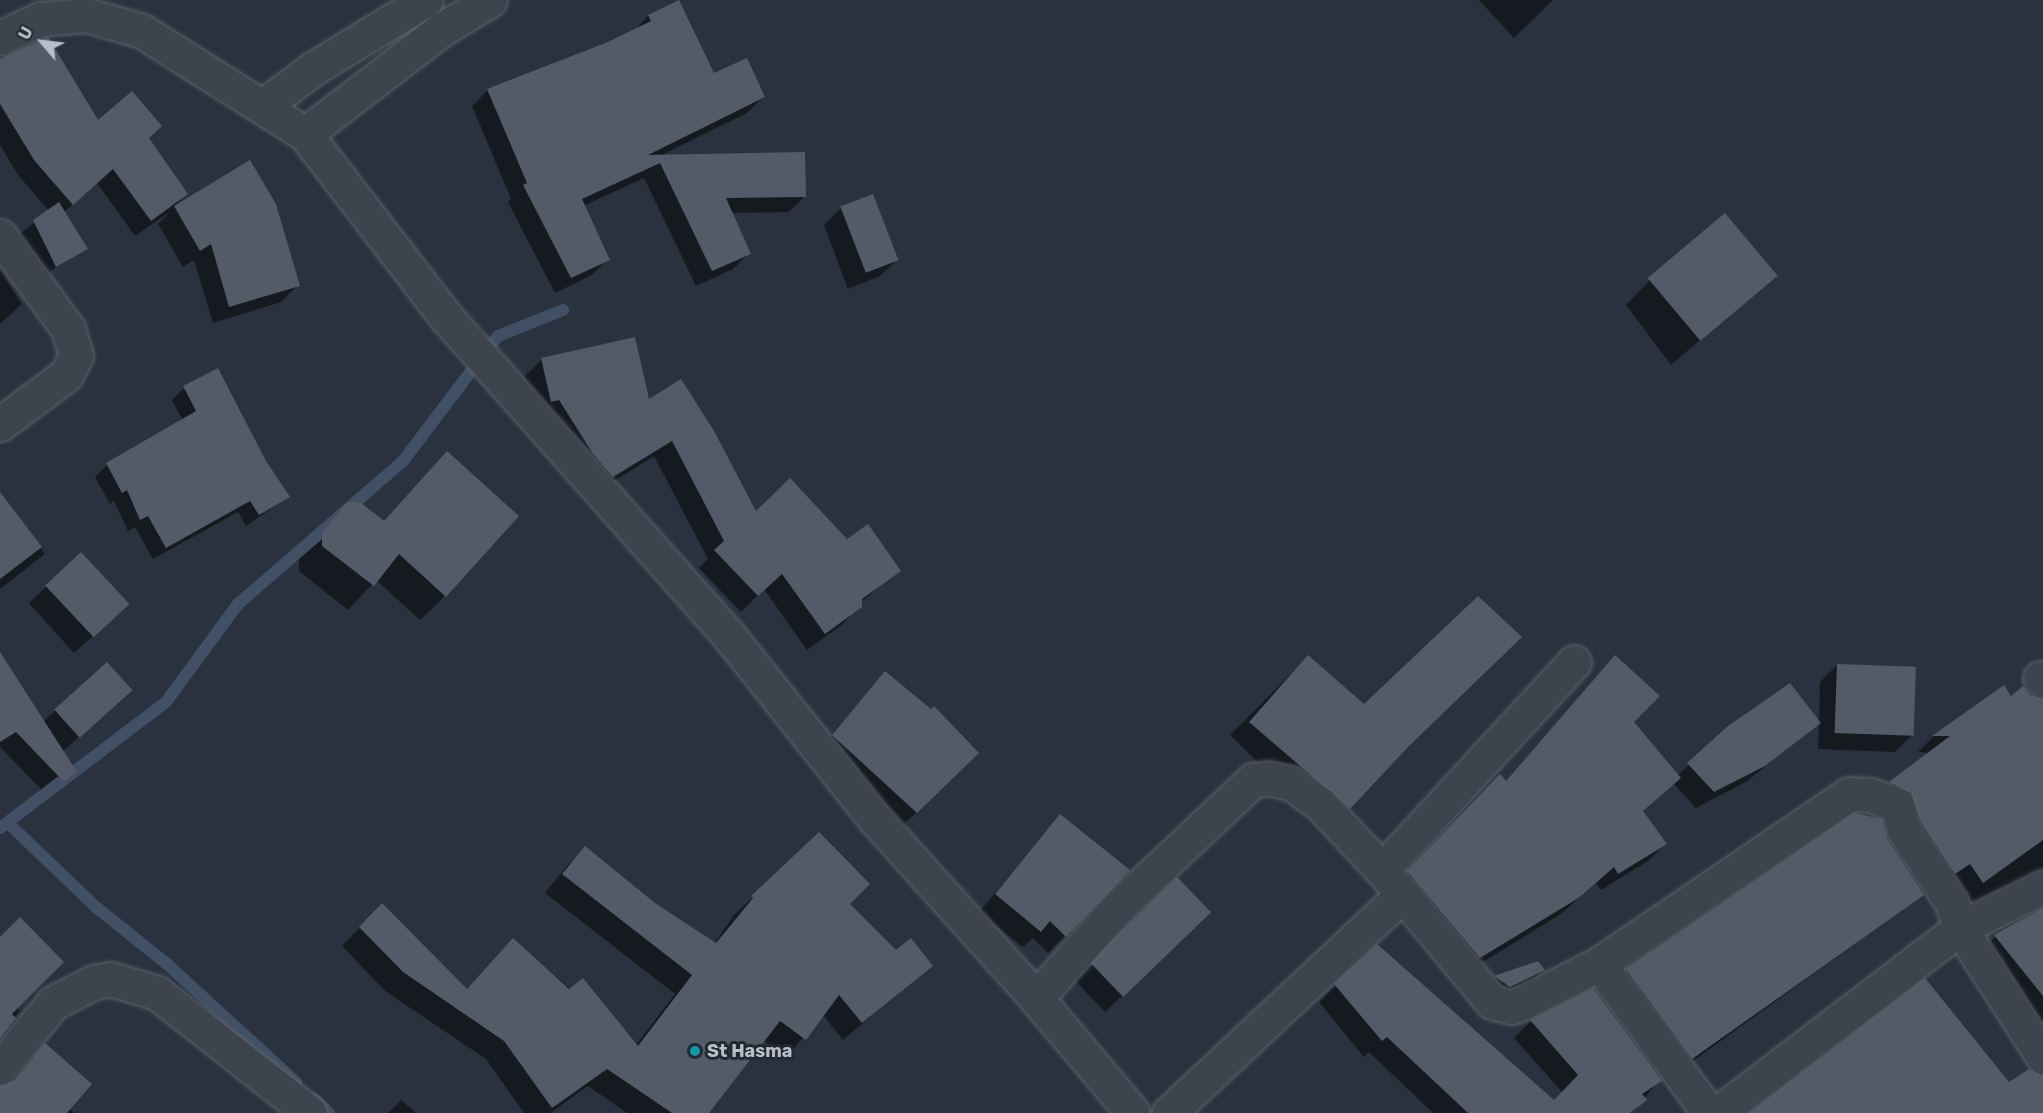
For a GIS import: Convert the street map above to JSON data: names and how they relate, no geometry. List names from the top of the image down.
{
  "places": ["St Hasma"],
  "north": "top left"
}
